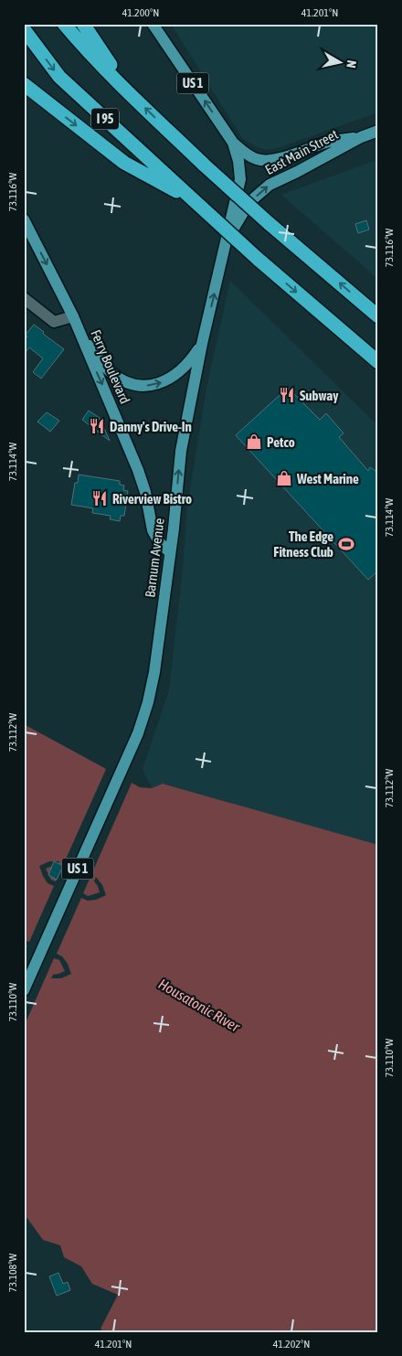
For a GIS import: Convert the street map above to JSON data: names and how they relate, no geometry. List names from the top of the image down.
{
  "streets": {
    "highway": ["I 95"],
    "main road": [
      "US 1",
      "East Main Street",
      "Ferry Boulevard",
      "Barnum Avenue"
    ]
  },
  "crossings": [
    ["East Main Street", "Barnum Avenue"],
    ["Ferry Boulevard", "Barnum Avenue"]
  ],
  "one_way": ["East Main Street", "Ferry Boulevard", "Barnum Avenue"],
  "water": ["Housatonic River"],
  "places": {
    "restaurant": ["Subway", "Danny's Drive-In", "Riverview Bistro"],
    "shop": ["Petco", "West Marine"],
    "sports": ["The Edge Fitness Club"]
  },
  "north": "right",
  "coordinates": [
    "41.200°N",
    "41.201°N",
    "73.116°W",
    "73.114°W",
    "73.112°W",
    "73.110°W",
    "73.108°W",
    "41.202°N"
  ]
}
